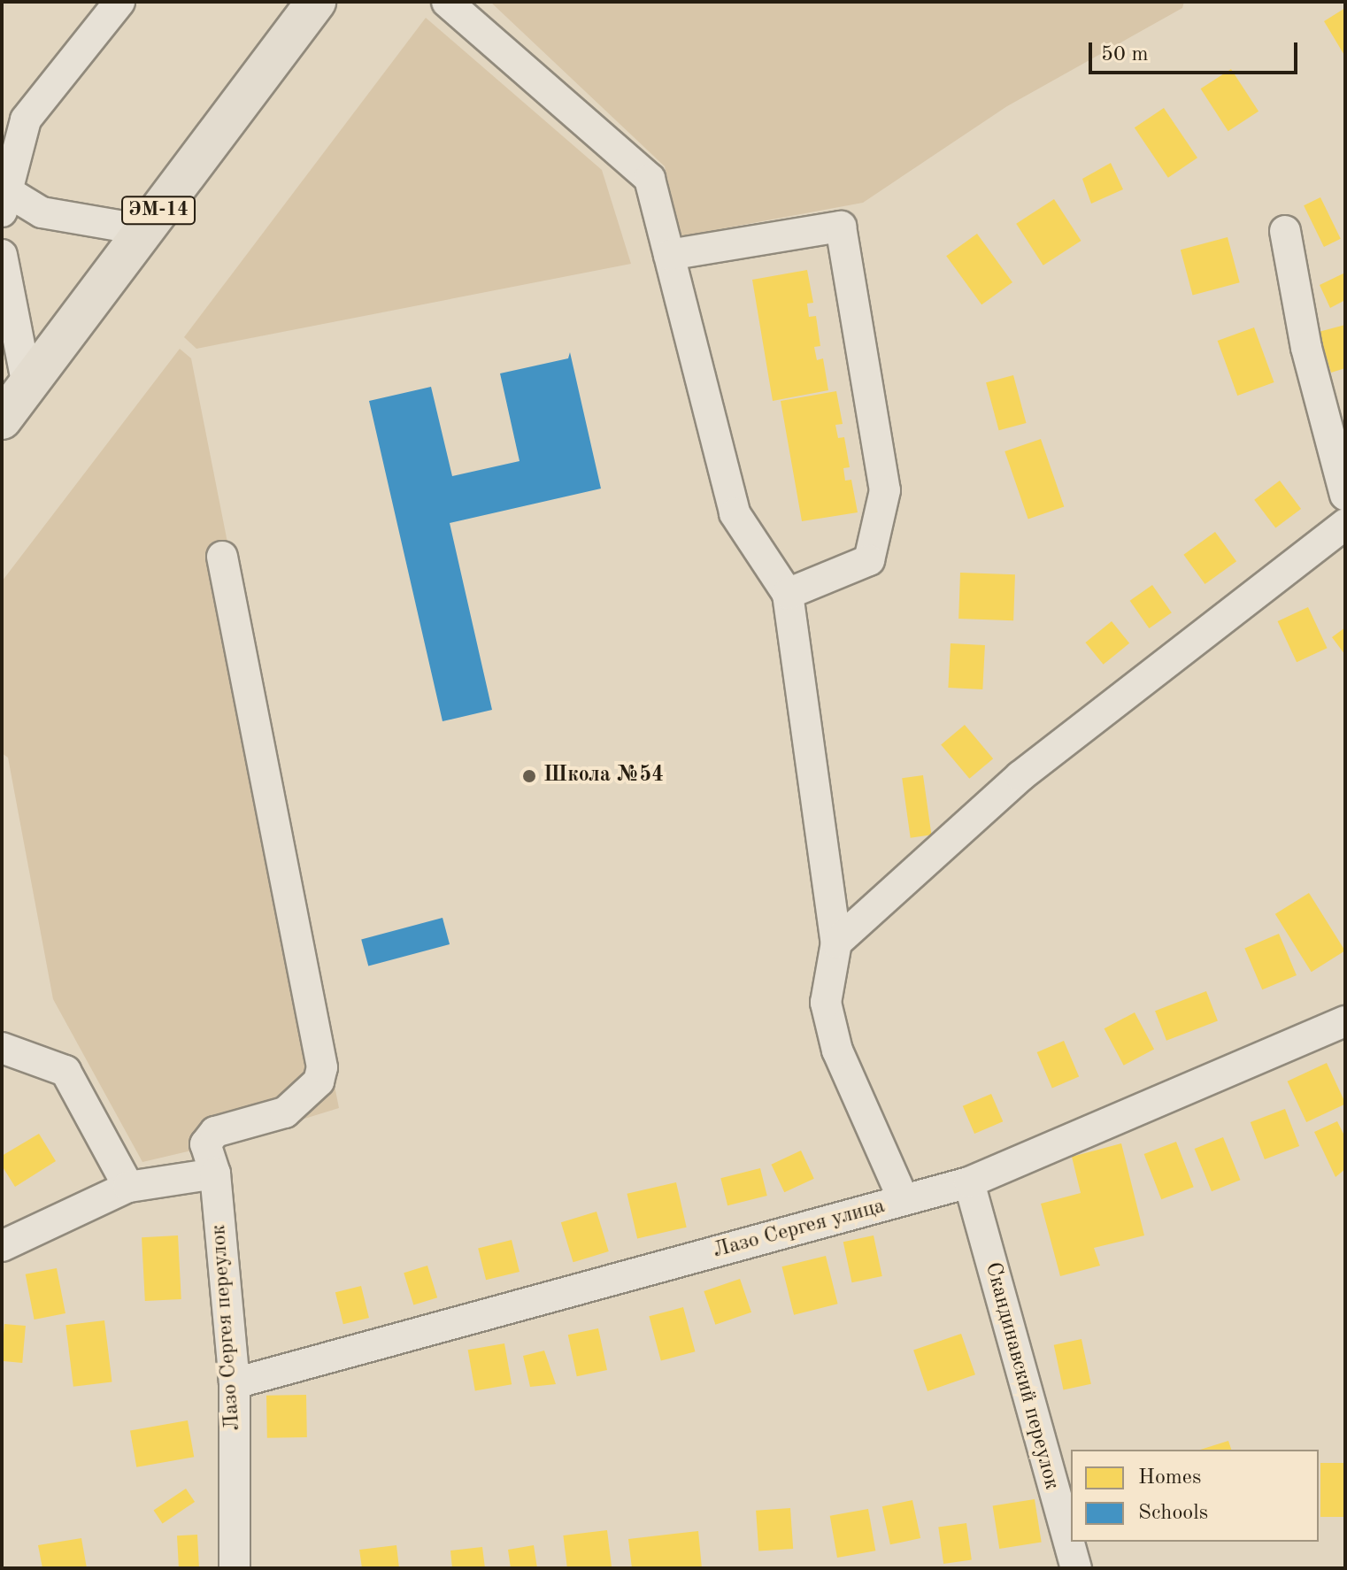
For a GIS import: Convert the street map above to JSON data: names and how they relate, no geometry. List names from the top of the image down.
{
  "streets": {
    "main road": ["ЭМ-14"],
    "street": ["Лазо Сергея улица", "Лазо Сергея переулок", "Скандинавский переулок"]
  },
  "crossings": [
    ["Лазо Сергея улица", "Лазо Сергея переулок"],
    ["Лазо Сергея улица", "Скандинавский переулок"]
  ],
  "places": ["Школа №54"],
  "legend": ["Homes", "Schools"],
  "scale_bar": "50 m"
}
